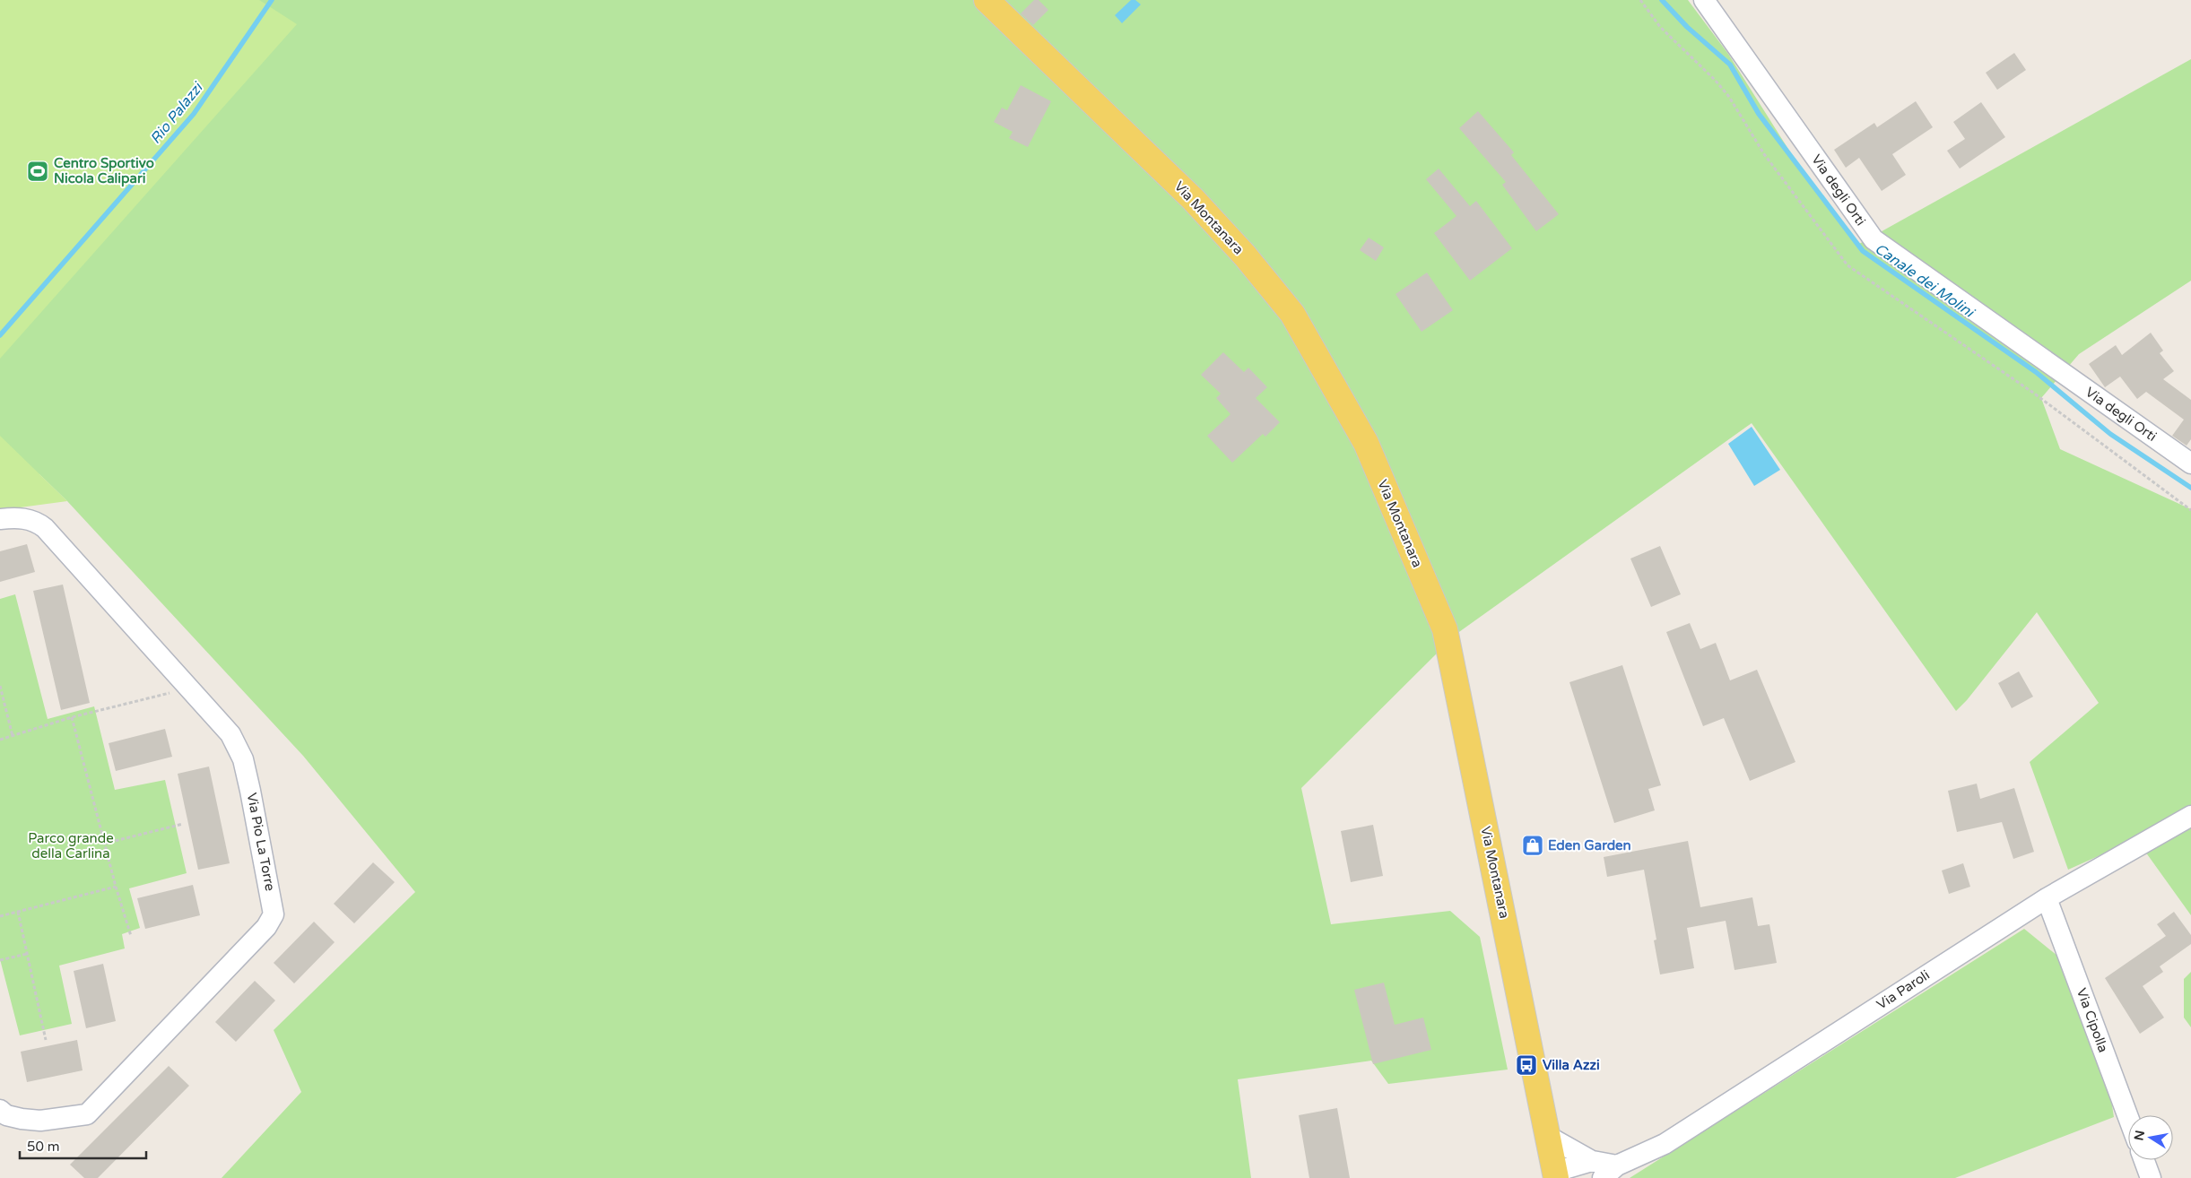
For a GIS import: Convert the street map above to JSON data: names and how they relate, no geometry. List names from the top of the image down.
{
  "streets": {
    "main road": ["Via Montanara"],
    "street": [
      "Via degli Orti",
      "Via Pio La Torre",
      "Via Paroli",
      "Via Cipolla"
    ]
  },
  "crossings": [
    ["Via Paroli", "Via Cipolla"]
  ],
  "water": ["Rio Palazzi", "Canale dei Molini"],
  "parks": ["Parco grande della Carlina"],
  "places": {
    "sports": ["Centro Sportivo Nicola Calipari"],
    "shop": ["Eden Garden"],
    "bus stop": ["Villa Azzi"]
  },
  "scale_bar": "50 m",
  "north": "left"
}
